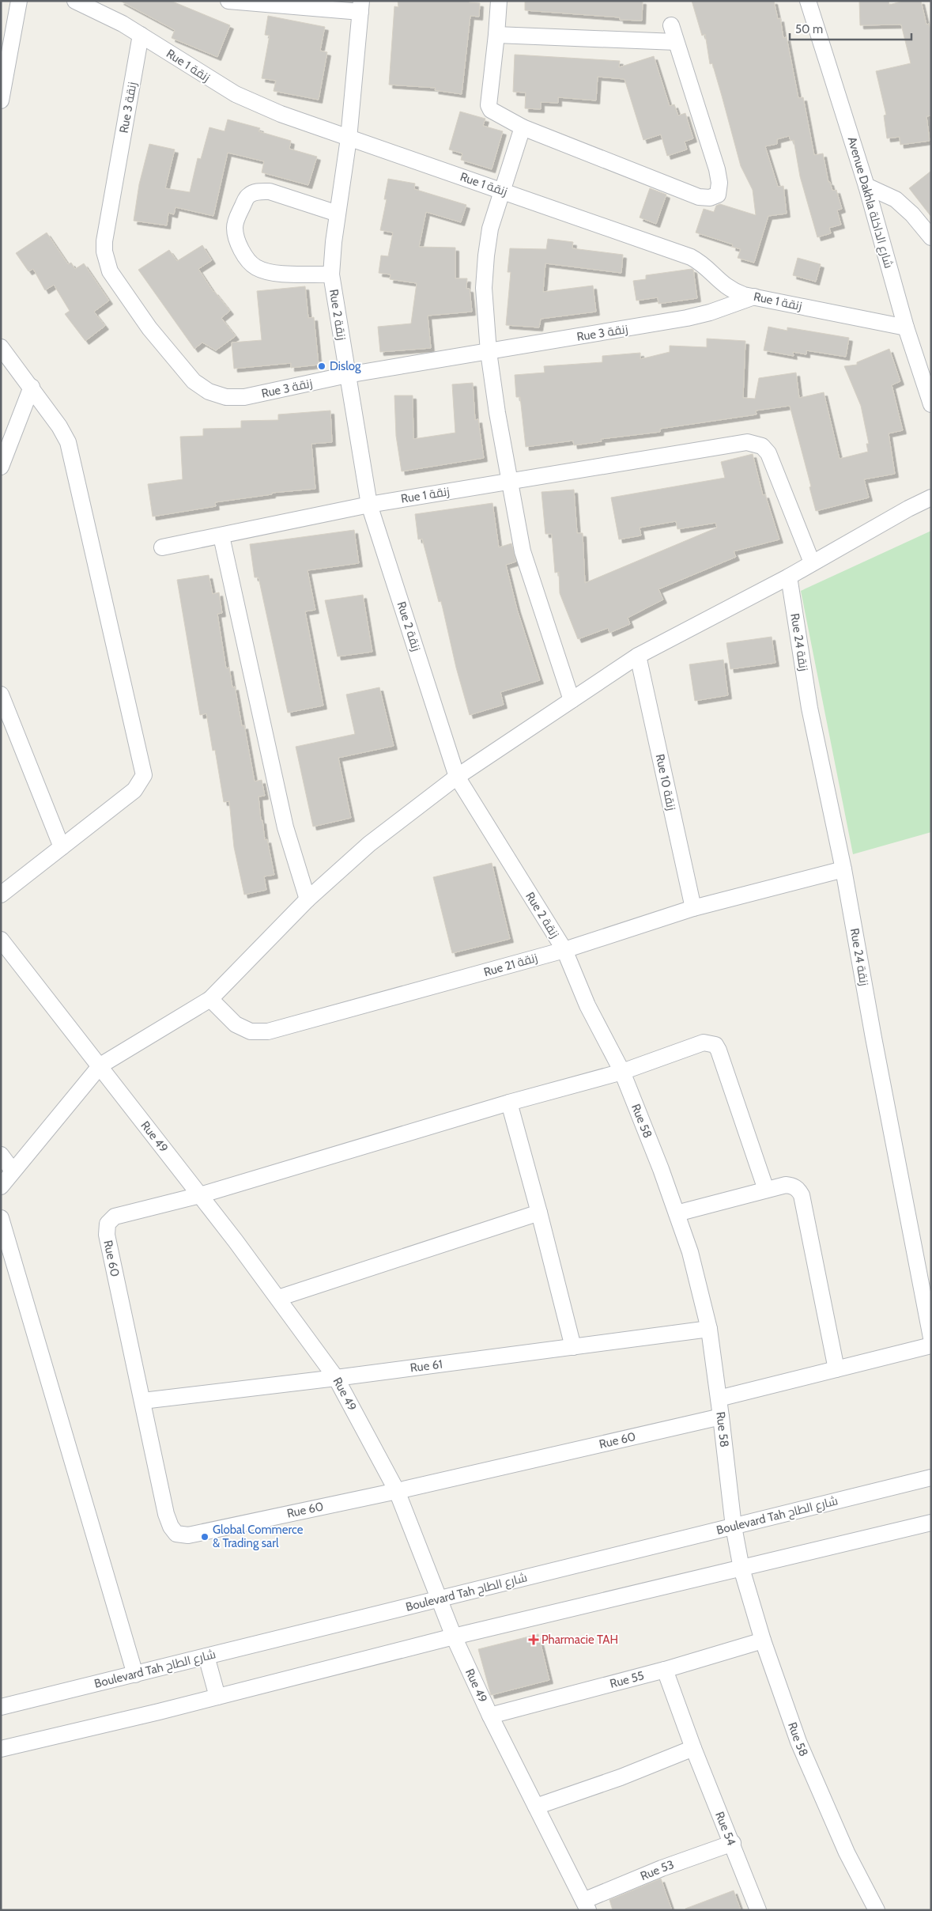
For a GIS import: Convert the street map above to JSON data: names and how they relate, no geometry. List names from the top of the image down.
{
  "streets": {
    "street": [
      "Rue 1 زنقة",
      "Rue 3 زنقة",
      "Avenue Dakhla شارع الداخلة",
      "Rue 2 زنقة",
      "Rue 24 زنقة",
      "Rue 10 زنقة",
      "Rue 21 زنقة",
      "Rue 58",
      "Rue 49",
      "Rue 60",
      "Rue 61",
      "Boulevard Tah شارع الطاح",
      "Rue 55",
      "Rue 54",
      "Rue 53"
    ]
  },
  "crossings": [
    ["Rue 1 زنقة", "Rue 3 زنقة"],
    ["Rue 1 زنقة", "Avenue Dakhla شارع الداخلة"],
    ["Rue 1 زنقة", "Rue 2 زنقة"],
    ["Rue 3 زنقة", "Rue 2 زنقة"],
    ["Rue 2 زنقة", "Rue 21 زنقة"],
    ["Rue 2 زنقة", "Rue 58"],
    ["Rue 24 زنقة", "Rue 21 زنقة"],
    ["Rue 10 زنقة", "Rue 21 زنقة"],
    ["Rue 21 زنقة", "Rue 58"],
    ["Rue 58", "Rue 60"],
    ["Rue 58", "Rue 61"],
    ["Rue 58", "Boulevard Tah شارع الطاح"],
    ["Rue 58", "Rue 55"],
    ["Rue 49", "Rue 60"],
    ["Rue 49", "Rue 61"],
    ["Rue 49", "Boulevard Tah شارع الطاح"],
    ["Rue 49", "Rue 55"],
    ["Rue 49", "Rue 53"],
    ["Rue 60", "Rue 61"],
    ["Rue 55", "Rue 54"],
    ["Rue 54", "Rue 53"]
  ],
  "places": {
    "other": ["Dislog", "Global Commerce & Trading sarl"],
    "health": ["Pharmacie TAH"]
  },
  "scale_bar": "50 m"
}
